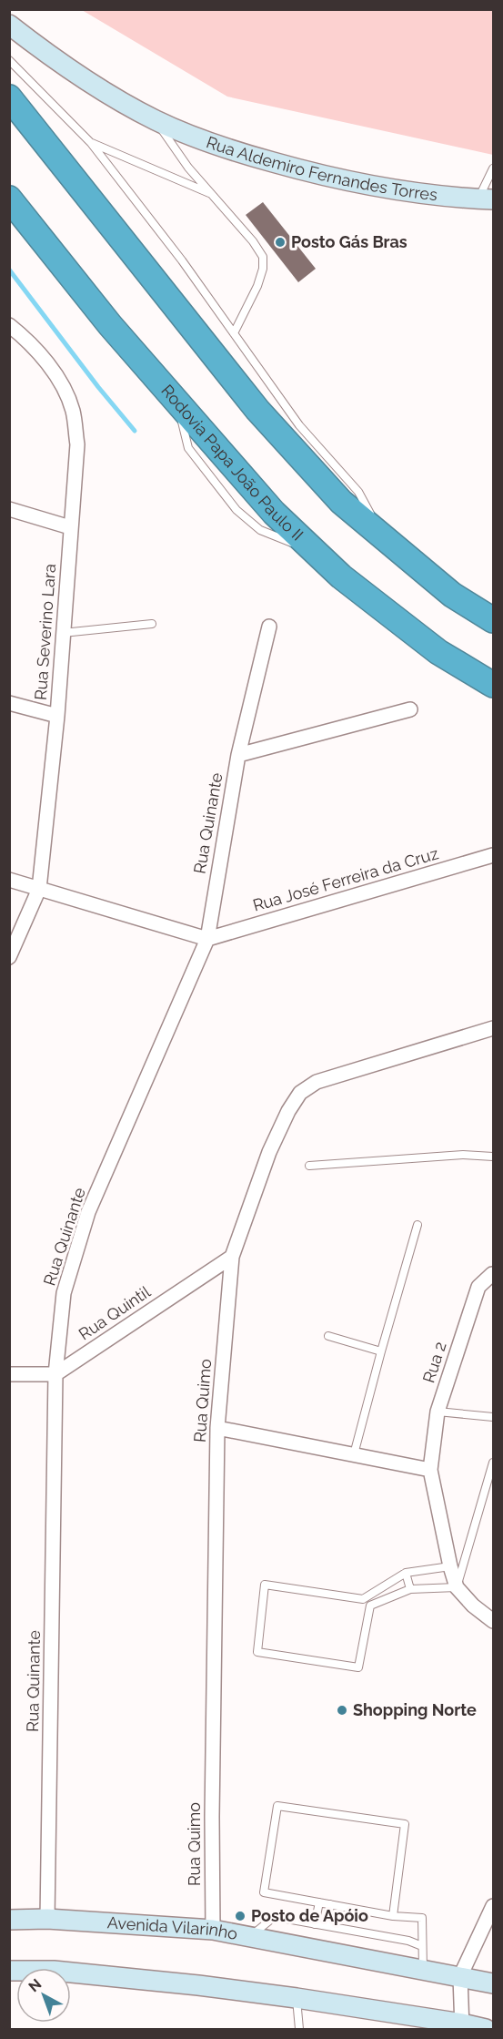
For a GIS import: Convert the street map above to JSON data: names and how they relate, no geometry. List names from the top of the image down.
{
  "streets": {
    "highway": ["Rodovia Papa João Paulo II"],
    "main road": ["Rua Aldemiro Fernandes Torres", "Avenida Vilarinho"],
    "street": [
      "Rua Severino Lara",
      "Rua Quinante",
      "Rua José Ferreira da Cruz",
      "Rua Quintil",
      "Rua 2",
      "Rua Quimo"
    ]
  },
  "crossings": [
    ["Rua Quinante", "Rua José Ferreira da Cruz"],
    ["Rua Quinante", "Rua Quintil"],
    ["Rua Quinante", "Avenida Vilarinho"],
    ["Rua Quintil", "Rua Quimo"],
    ["Rua Quimo", "Avenida Vilarinho"]
  ],
  "places": ["Posto Gás Bras", "Shopping Norte", "Posto de Apóio"],
  "north": "top left"
}
